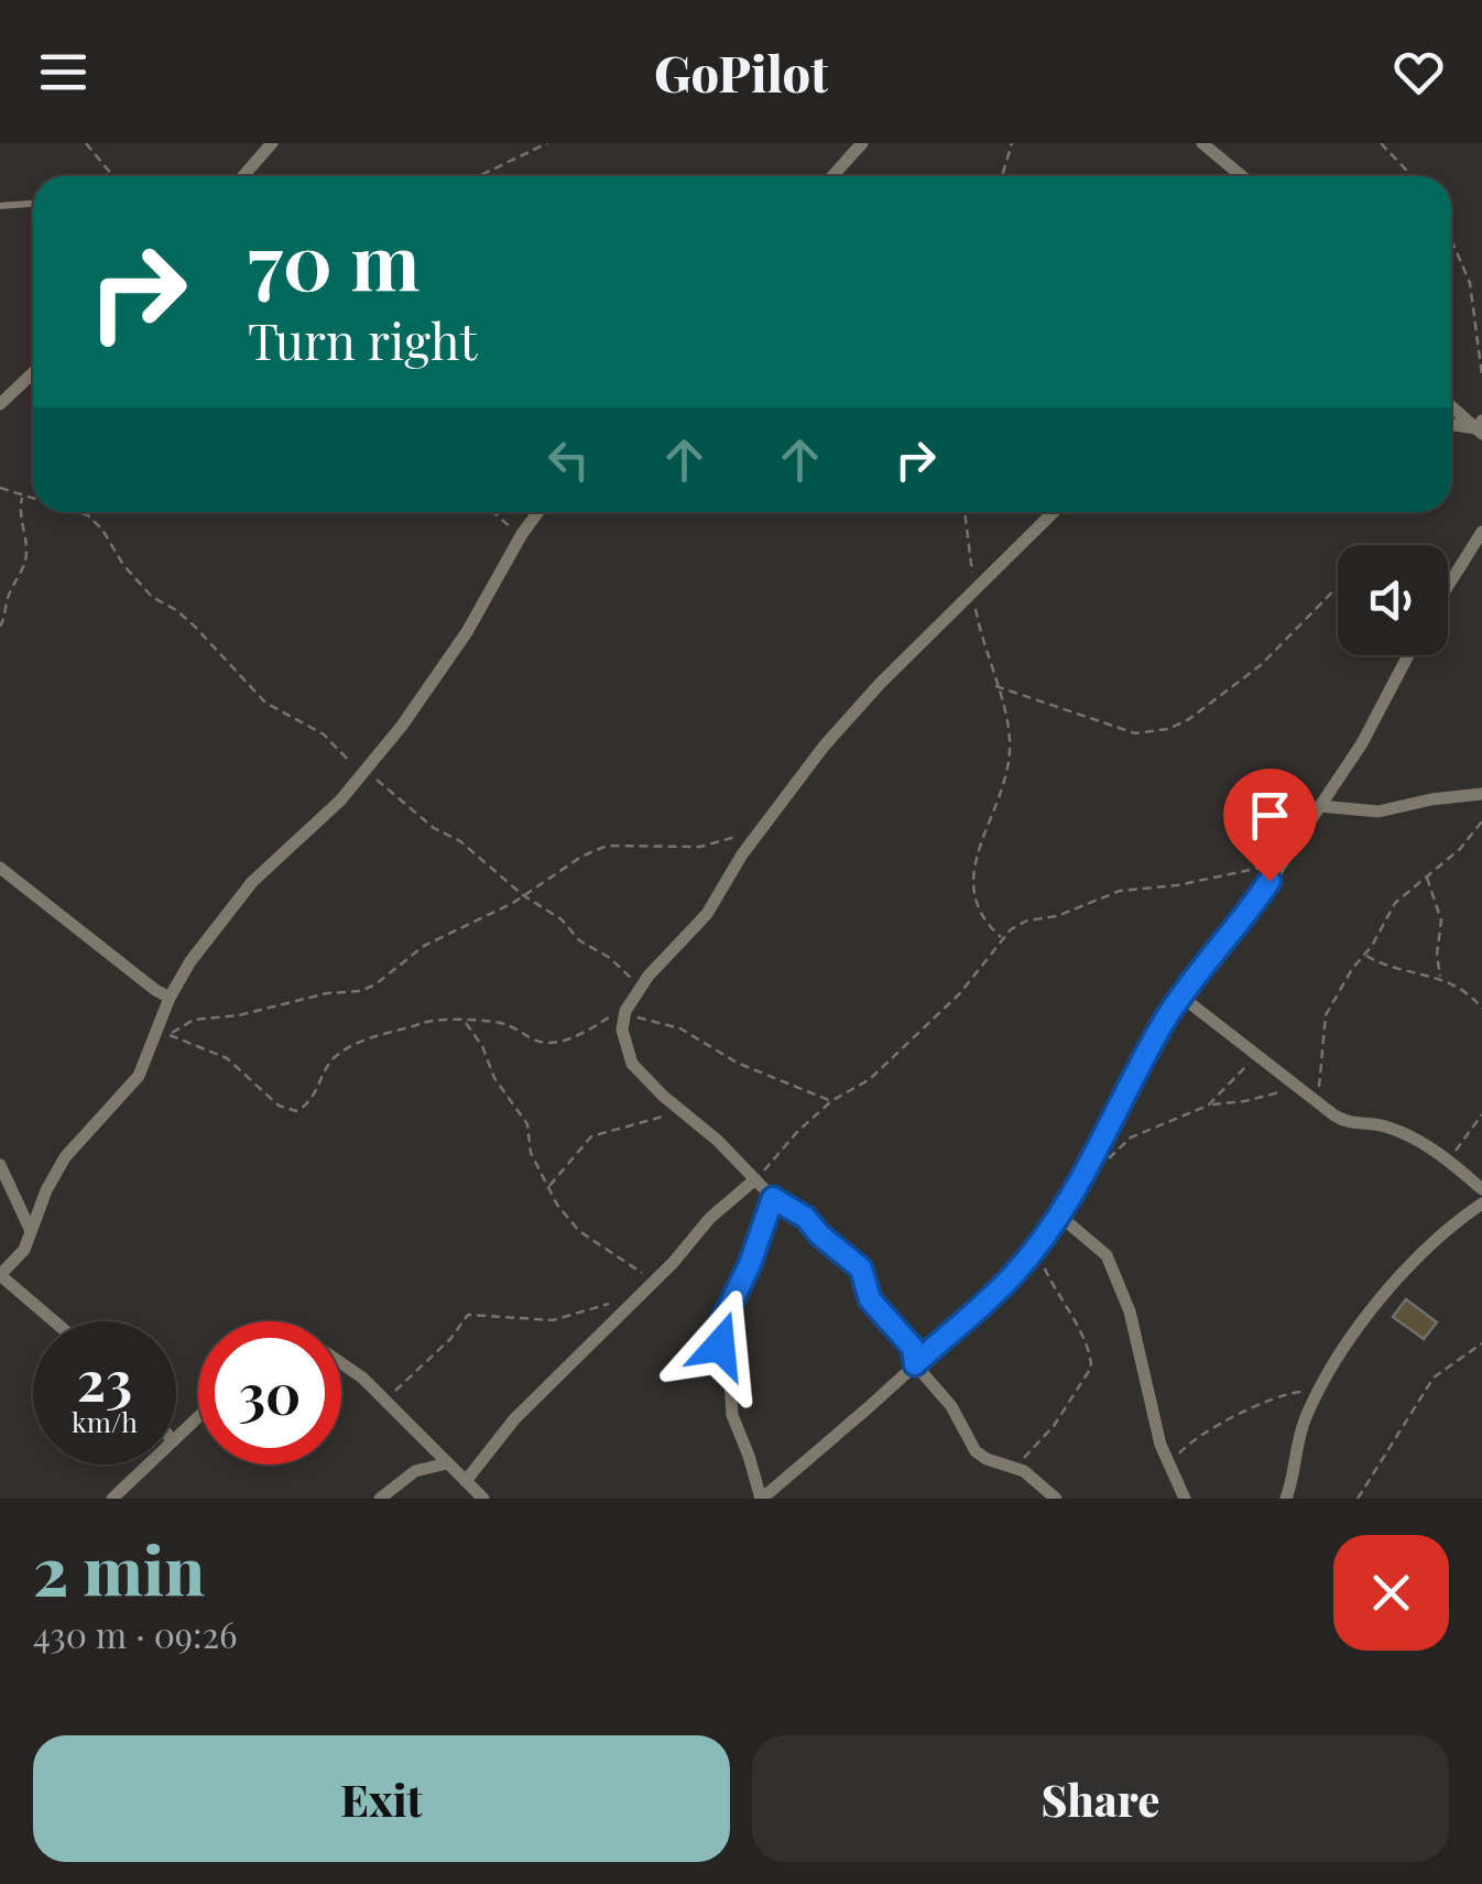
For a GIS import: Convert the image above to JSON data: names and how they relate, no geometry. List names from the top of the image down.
{
  "page": {
    "header": "GoPilot",
    "turn": ["70 m", "Turn right"],
    "speed": "23 km/h",
    "limit": "30",
    "heading": ["2 min", "430 m · 09:26"],
    "buttons": ["Exit", "Share"]
  }
}
